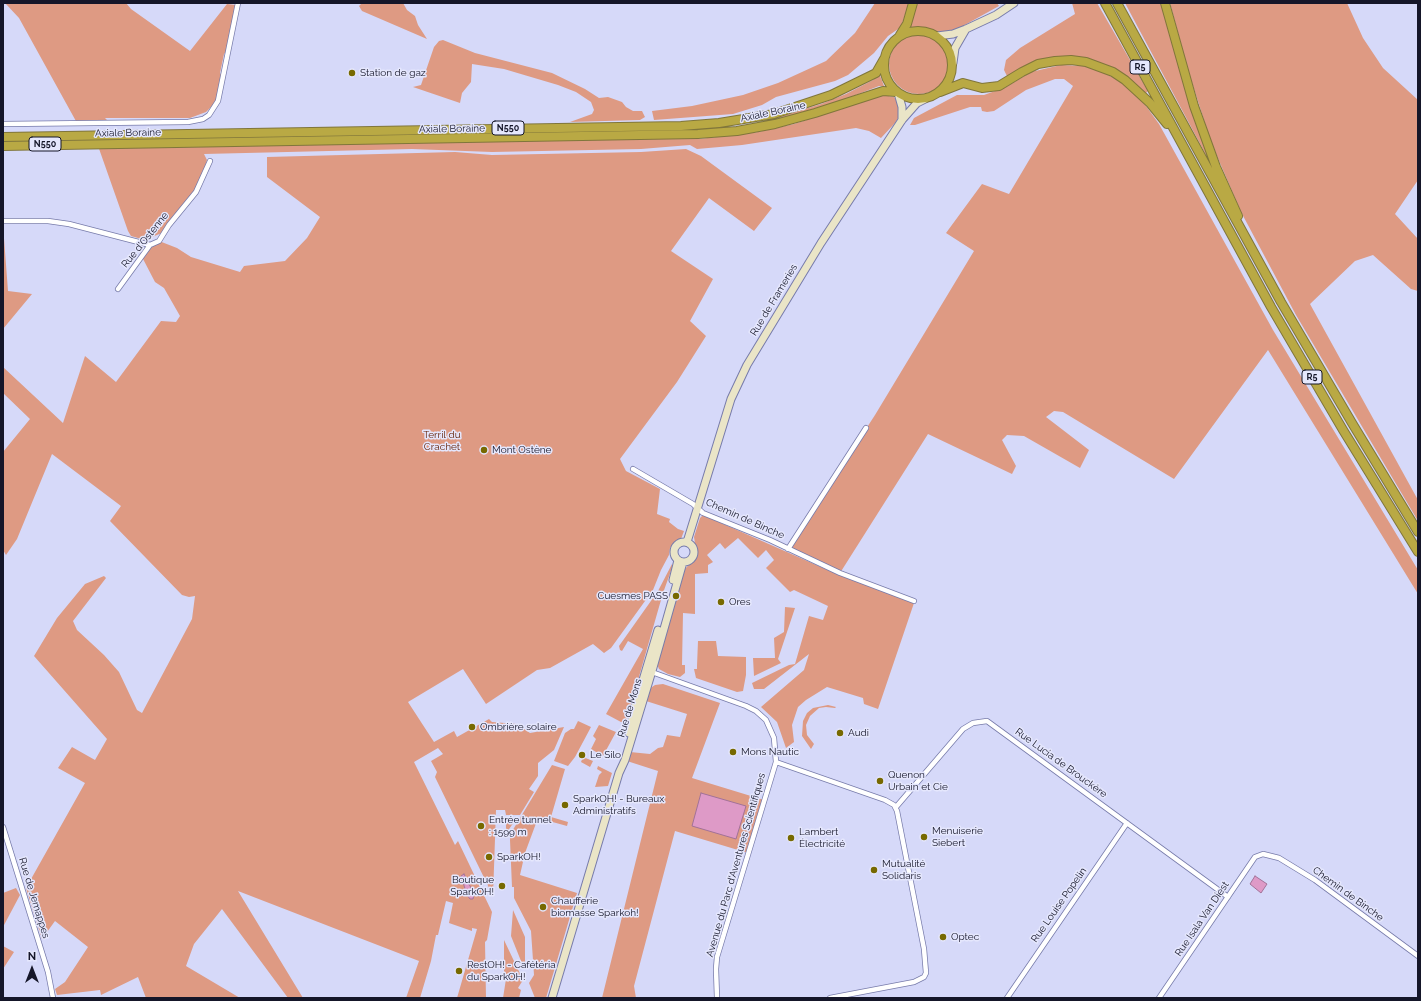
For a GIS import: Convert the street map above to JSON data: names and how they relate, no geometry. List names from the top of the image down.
{
  "streets": {
    "highway": ["R5", "Axiale Boraine", "N550"],
    "main road": ["Rue de Frameries", "Rue de Mons"],
    "street": [
      "Rue d'Ostenne",
      "Chemin de Binche",
      "Rue Lucia de Brouckère",
      "Avenue du Parc d'Aventures Scientifiques",
      "Rue de Jemappes",
      "Rue Louise Popelin",
      "Rue Isala Van Diest"
    ]
  },
  "crossings": [
    ["Axiale Boraine", "Rue de Frameries"],
    ["Rue de Frameries", "Chemin de Binche"],
    ["Chemin de Binche", "Rue Isala Van Diest"],
    ["Rue de Mons", "Avenue du Parc d'Aventures Scientifiques"],
    ["Rue Lucia de Brouckère", "Rue Louise Popelin"],
    ["Rue Lucia de Brouckère", "Rue Isala Van Diest"]
  ],
  "parks": ["Terril du Crachet"],
  "places": [
    "Station de gaz",
    "Mont Ostène",
    "Cuesmes PASS",
    "Ores",
    "Ombrière solaire",
    "Audi",
    "Mons Nautic",
    "Le Silo",
    "Quenon Urbain et Cie",
    "SparkOH! - Bureaux Administratifs",
    "Entrée tunnel : 1599 m",
    "Menuiserie Siebert",
    "Lambert Électricité",
    "SparkOH!",
    "Mutualité Solidaris",
    "Boutique SparkOH!",
    "Chaufferie biomasse Sparkoh!",
    "Optec",
    "RestOH! - Cafétéria du SparkOH!"
  ],
  "north": "top"
}
